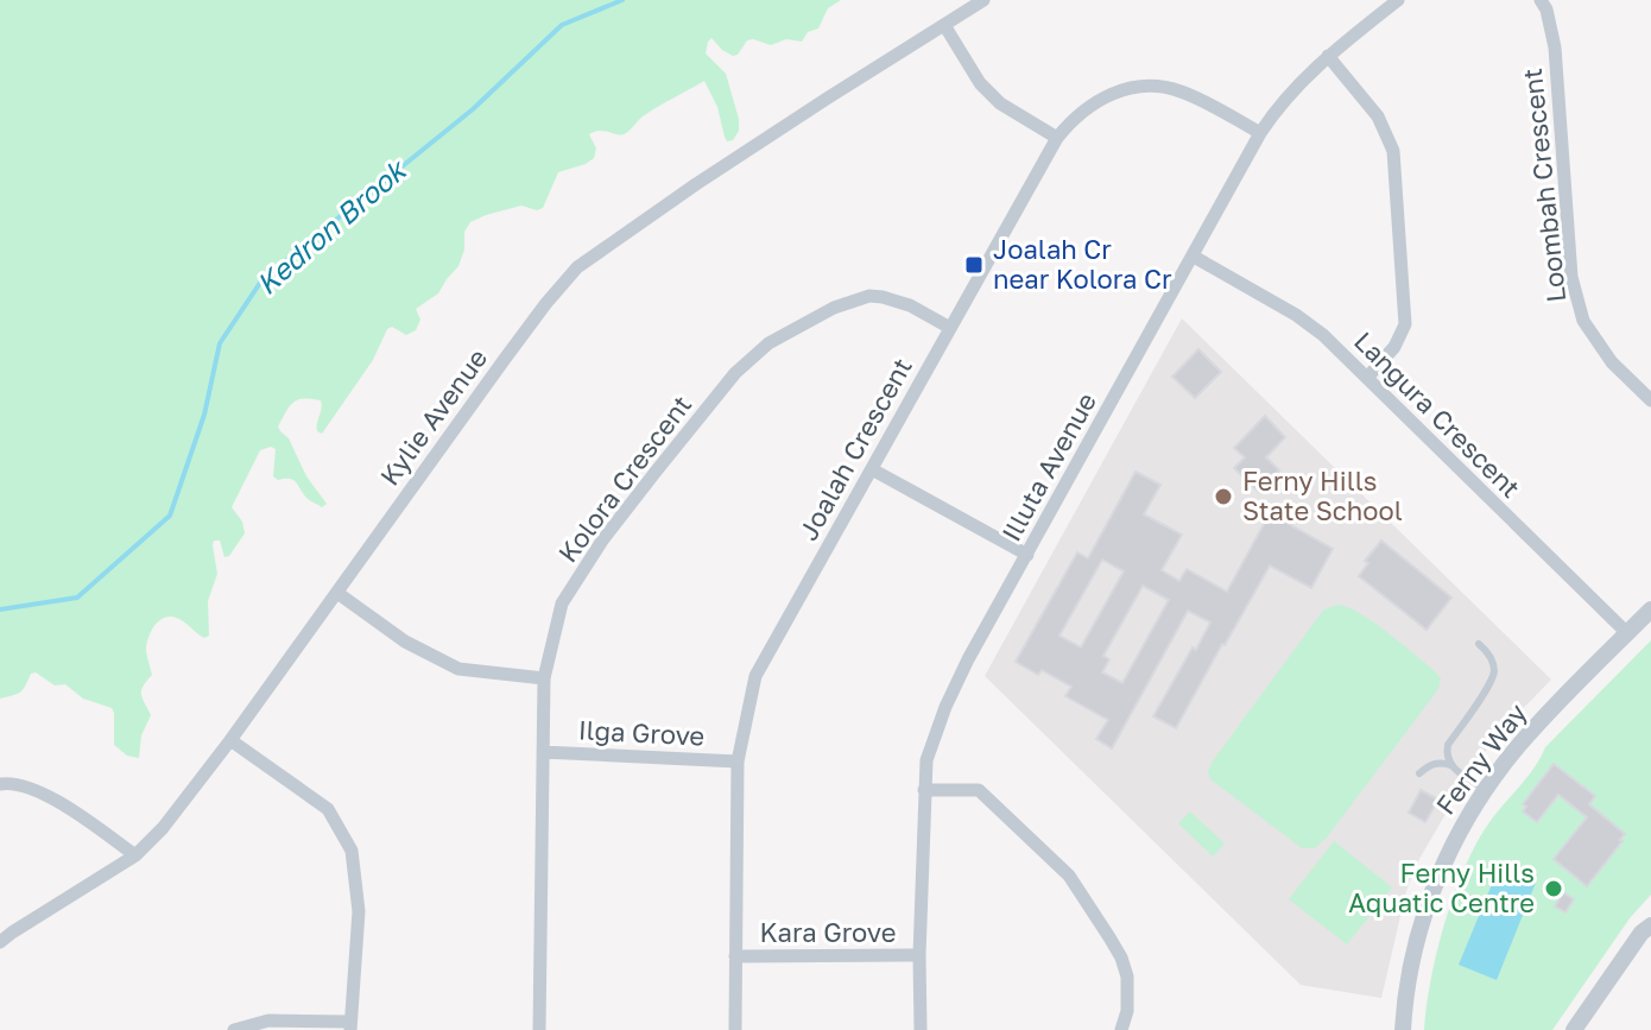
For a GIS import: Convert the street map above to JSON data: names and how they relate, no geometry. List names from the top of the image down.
{
  "streets": {
    "street": [
      "Loombah Crescent",
      "Langura Crescent",
      "Kylie Avenue",
      "Joalah Crescent",
      "Illuta Avenue",
      "Kolora Crescent",
      "Ilga Grove",
      "Ferny Way",
      "Kara Grove"
    ]
  },
  "crossings": [
    ["Langura Crescent", "Illuta Avenue"],
    ["Langura Crescent", "Ferny Way"],
    ["Joalah Crescent", "Illuta Avenue"],
    ["Joalah Crescent", "Kolora Crescent"],
    ["Joalah Crescent", "Ilga Grove"],
    ["Joalah Crescent", "Kara Grove"],
    ["Illuta Avenue", "Kara Grove"],
    ["Kolora Crescent", "Ilga Grove"]
  ],
  "water": ["Kedron Brook"],
  "places": {
    "transit": ["Joalah Cr near Kolora Cr"],
    "other": ["Ferny Hills State School", "Ferny Hills Aquatic Centre"]
  }
}
